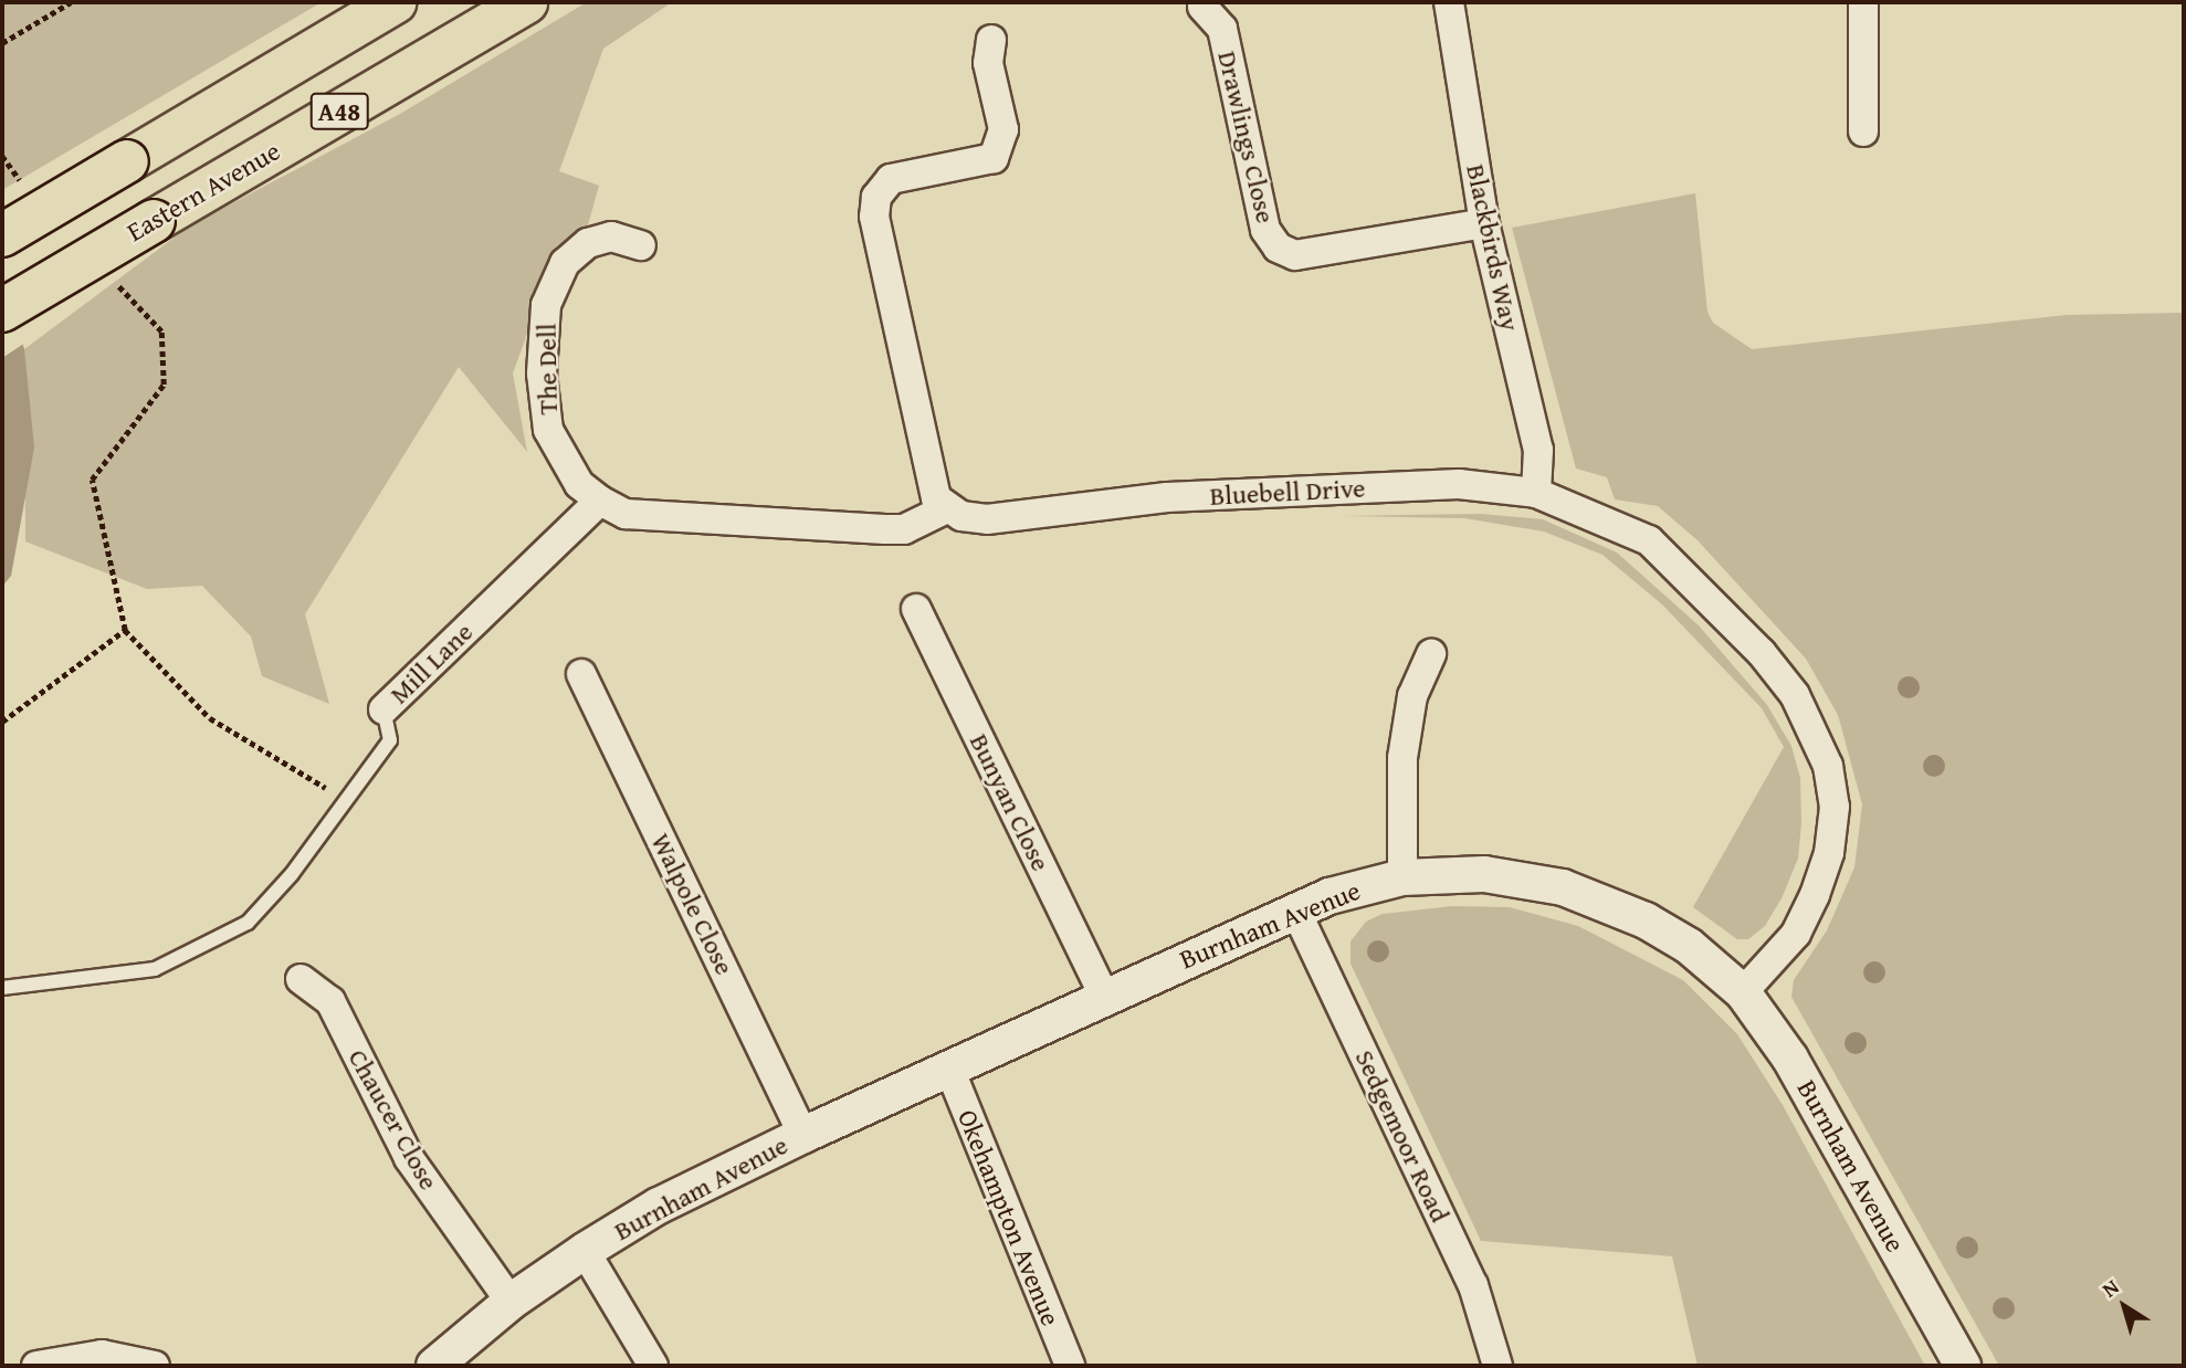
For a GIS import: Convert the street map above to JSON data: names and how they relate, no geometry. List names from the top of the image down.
{
  "streets": {
    "highway": ["A48", "Eastern Avenue"],
    "street": [
      "Drawlings Close",
      "Blackbirds Way",
      "The Dell",
      "Bluebell Drive",
      "Mill Lane",
      "Bunyan Close",
      "Walpole Close",
      "Burnham Avenue",
      "Chaucer Close",
      "Sedgemoor Road",
      "Okehampton Avenue"
    ]
  },
  "crossings": [
    ["Drawlings Close", "Blackbirds Way"],
    ["Blackbirds Way", "Bluebell Drive"],
    ["The Dell", "Mill Lane"],
    ["Bluebell Drive", "Burnham Avenue"],
    ["Bunyan Close", "Burnham Avenue"],
    ["Walpole Close", "Burnham Avenue"],
    ["Burnham Avenue", "Chaucer Close"],
    ["Burnham Avenue", "Sedgemoor Road"],
    ["Burnham Avenue", "Okehampton Avenue"]
  ],
  "north": "top left"
}
